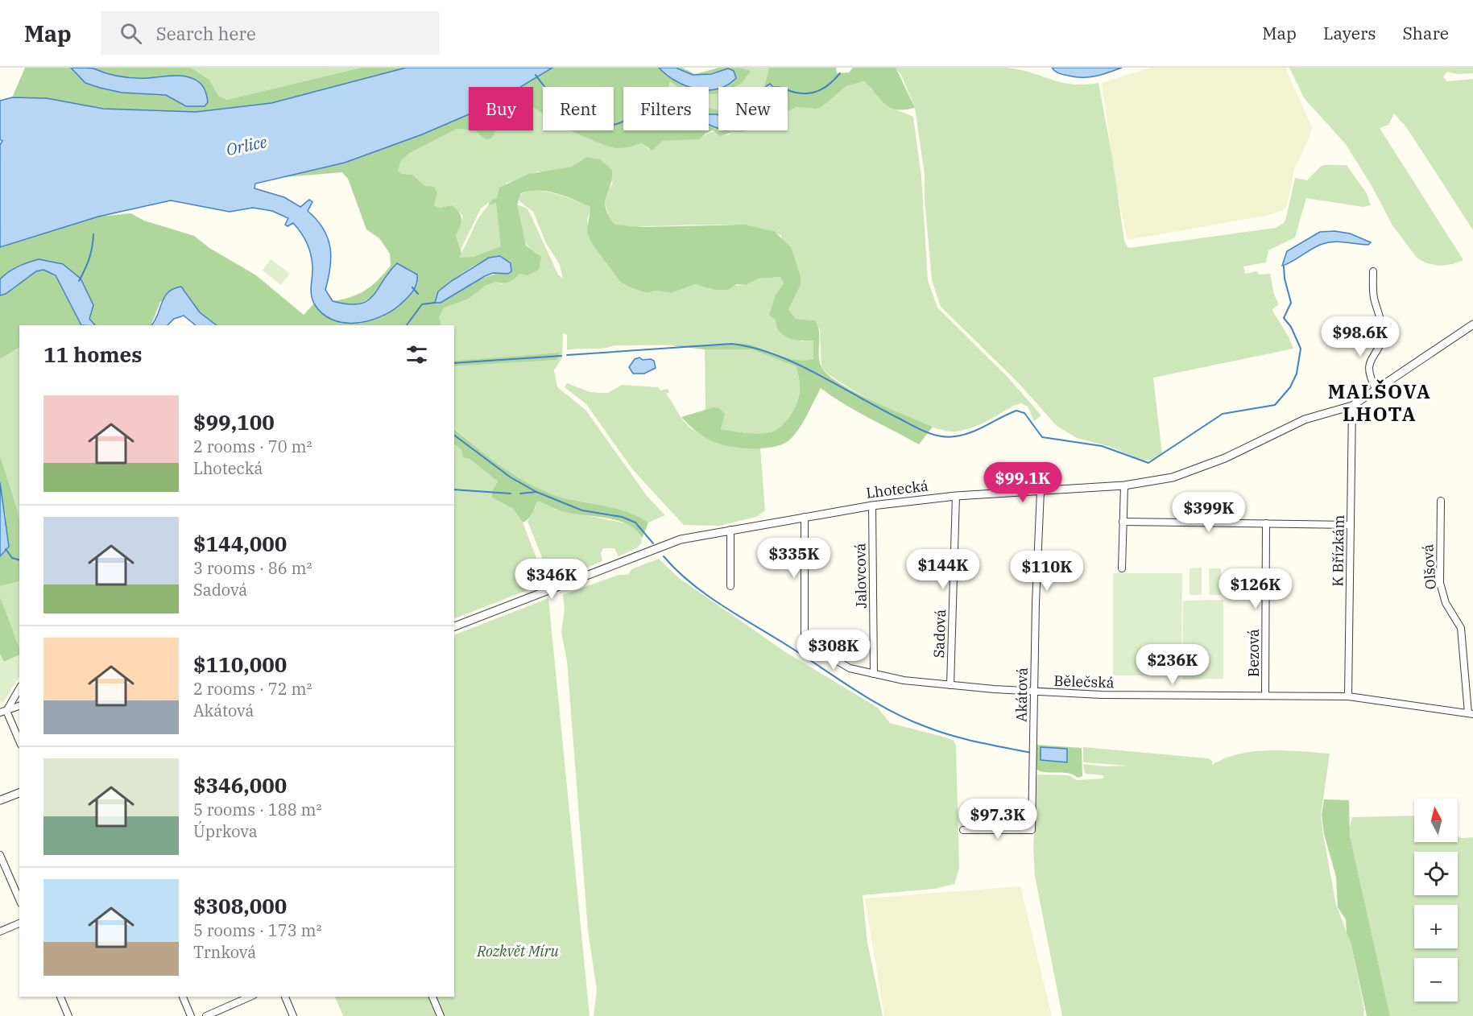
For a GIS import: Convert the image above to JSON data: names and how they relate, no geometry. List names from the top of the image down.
{
  "streets": {
    "street": [
      "Lhotecká",
      "K Břízkám",
      "Olšová",
      "Jalovcová",
      "Sadová",
      "Bezová",
      "Bělečská",
      "Akátová"
    ]
  },
  "crossings": [
    ["Lhotecká", "K Břízkám"],
    ["Lhotecká", "Jalovcová"],
    ["Lhotecká", "Sadová"],
    ["Lhotecká", "Bělečská"],
    ["Lhotecká", "Akátová"],
    ["K Břízkám", "Bělečská"],
    ["Olšová", "Bělečská"],
    ["Jalovcová", "Bělečská"],
    ["Sadová", "Bělečská"],
    ["Bezová", "Bělečská"],
    ["Bělečská", "Akátová"]
  ],
  "districts": ["MALŠOVA LHOTA"],
  "water": ["Orlice"],
  "parks": ["Rozkvět Míru"],
  "north": "top",
  "page": {
    "header": "Map",
    "search": "Search here",
    "nav": ["Map", "Layers", "Share"],
    "chip": [
      "Buy",
      "Rent",
      "Filters",
      "New"
    ],
    "price": [
      "$98.6K",
      "$99.1K",
      "$399K",
      "$335K",
      "$144K",
      "$110K",
      "$346K",
      "$126K",
      "$308K",
      "$236K",
      "$97.3K"
    ],
    "heading": "11 homes",
    "list": [
      {
        "name": "$99,100",
        "note": "2 rooms · 70 m² · Lhotecká"
      },
      {
        "name": "$144,000",
        "note": "3 rooms · 86 m² · Sadová"
      },
      {
        "name": "$110,000",
        "note": "2 rooms · 72 m² · Akátová"
      },
      {
        "name": "$346,000",
        "note": "5 rooms · 188 m² · Úprkova"
      },
      {
        "name": "$308,000",
        "note": "5 rooms · 173 m² · Trnková"
      }
    ],
    "map_buttons": ["+", "−"]
  }
}
